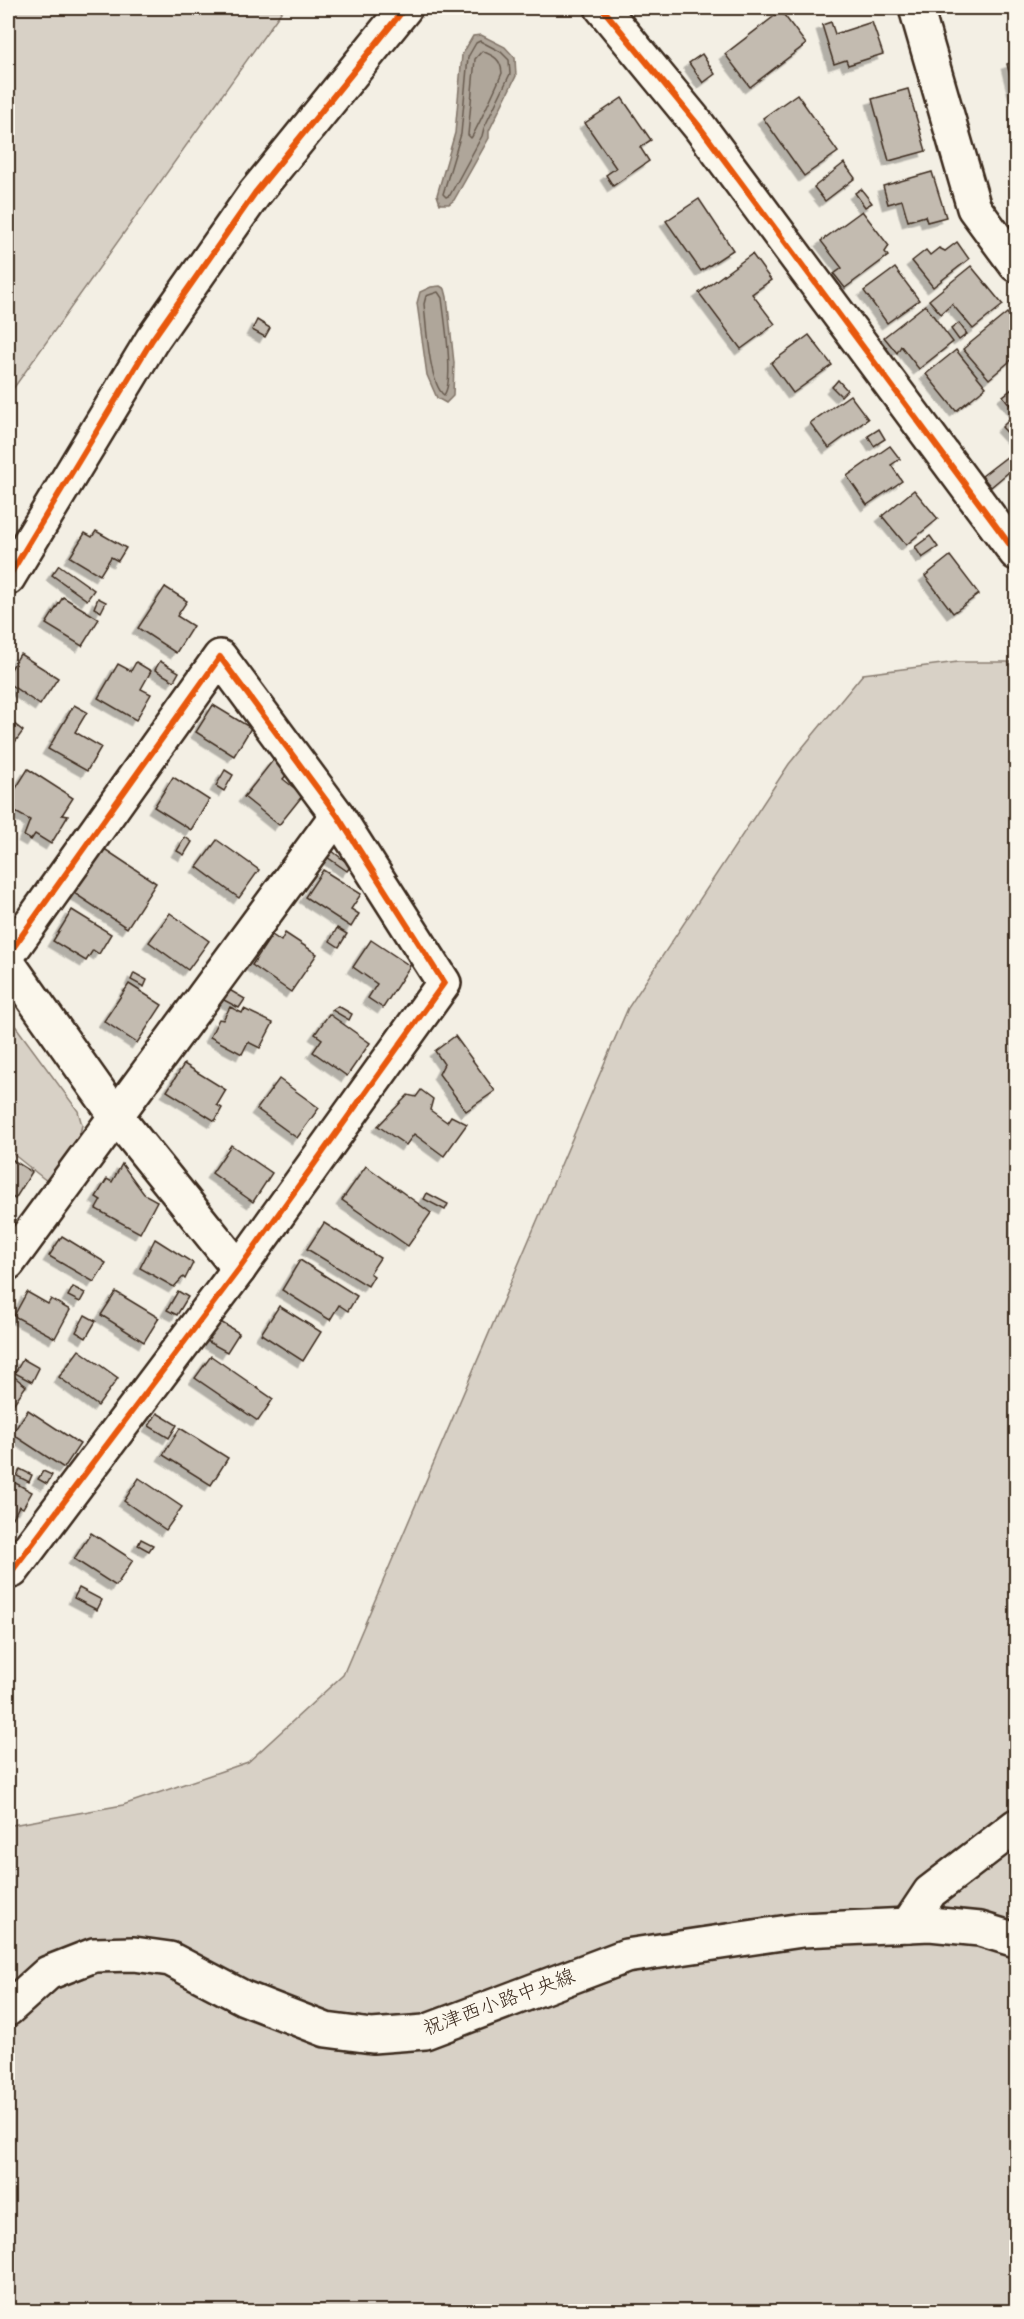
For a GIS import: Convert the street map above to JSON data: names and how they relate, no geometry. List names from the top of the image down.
{
  "streets": {
    "street": ["祝津西小路中央線"]
  }
}
